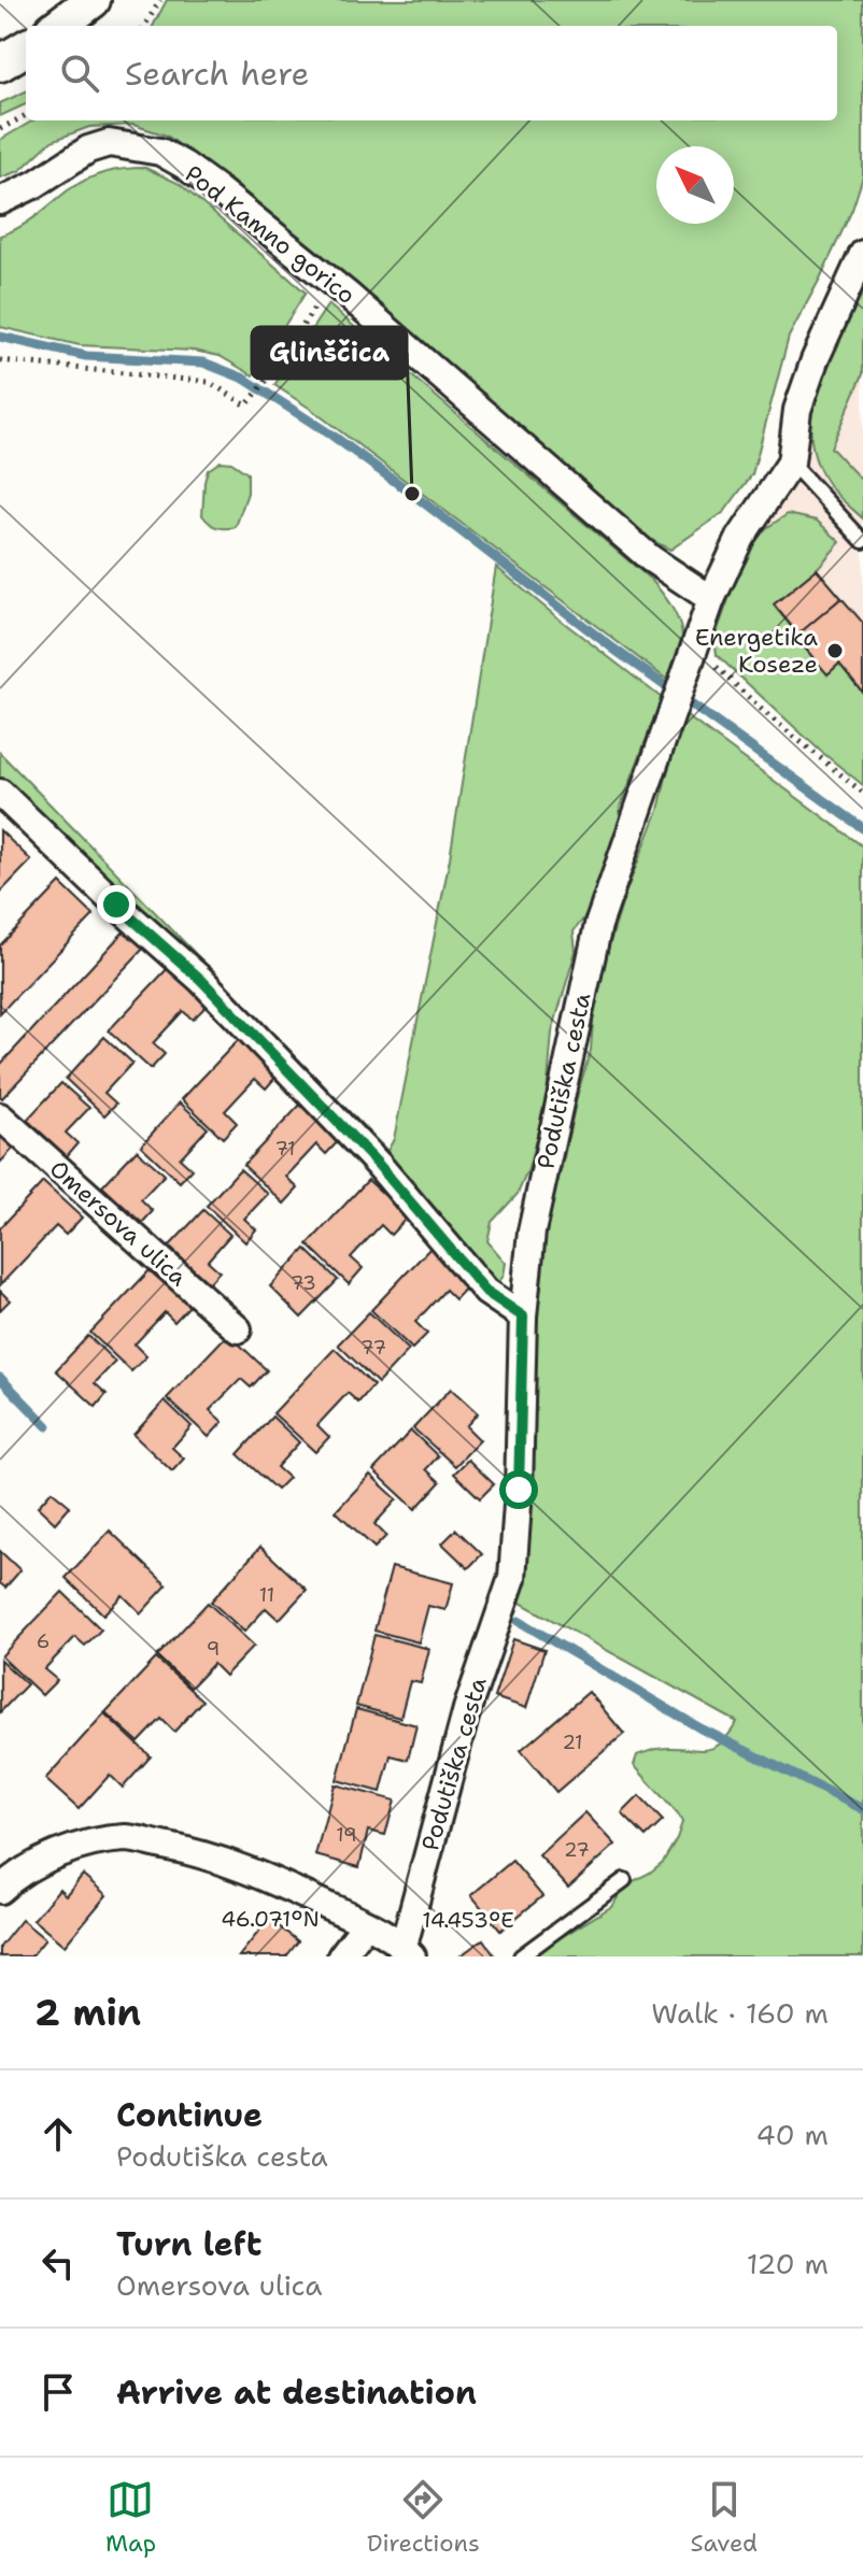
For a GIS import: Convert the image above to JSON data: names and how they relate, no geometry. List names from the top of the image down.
{
  "streets": {
    "street": ["Pod Kamno gorico", "Podutiška cesta", "Omersova ulica"]
  },
  "crossings": [
    ["Pod Kamno gorico", "Podutiška cesta"]
  ],
  "places": ["Glinščica", "Energetika Koseze"],
  "house_numbers": [
    "71",
    "73",
    "77",
    "11",
    "6",
    "9",
    "21",
    "19",
    "27"
  ],
  "north": "top left",
  "page": {
    "search": "Search here",
    "heading": ["2 min", "Walk · 160 m"],
    "list": [
      ["Continue", "Podutiška cesta", "40 m"],
      ["Turn left", "Omersova ulica", "120 m"],
      "Arrive at destination"
    ],
    "nav": ["Map", "Directions", "Saved"]
  },
  "coordinates": ["46.071°N", "14.453°E"]
}
